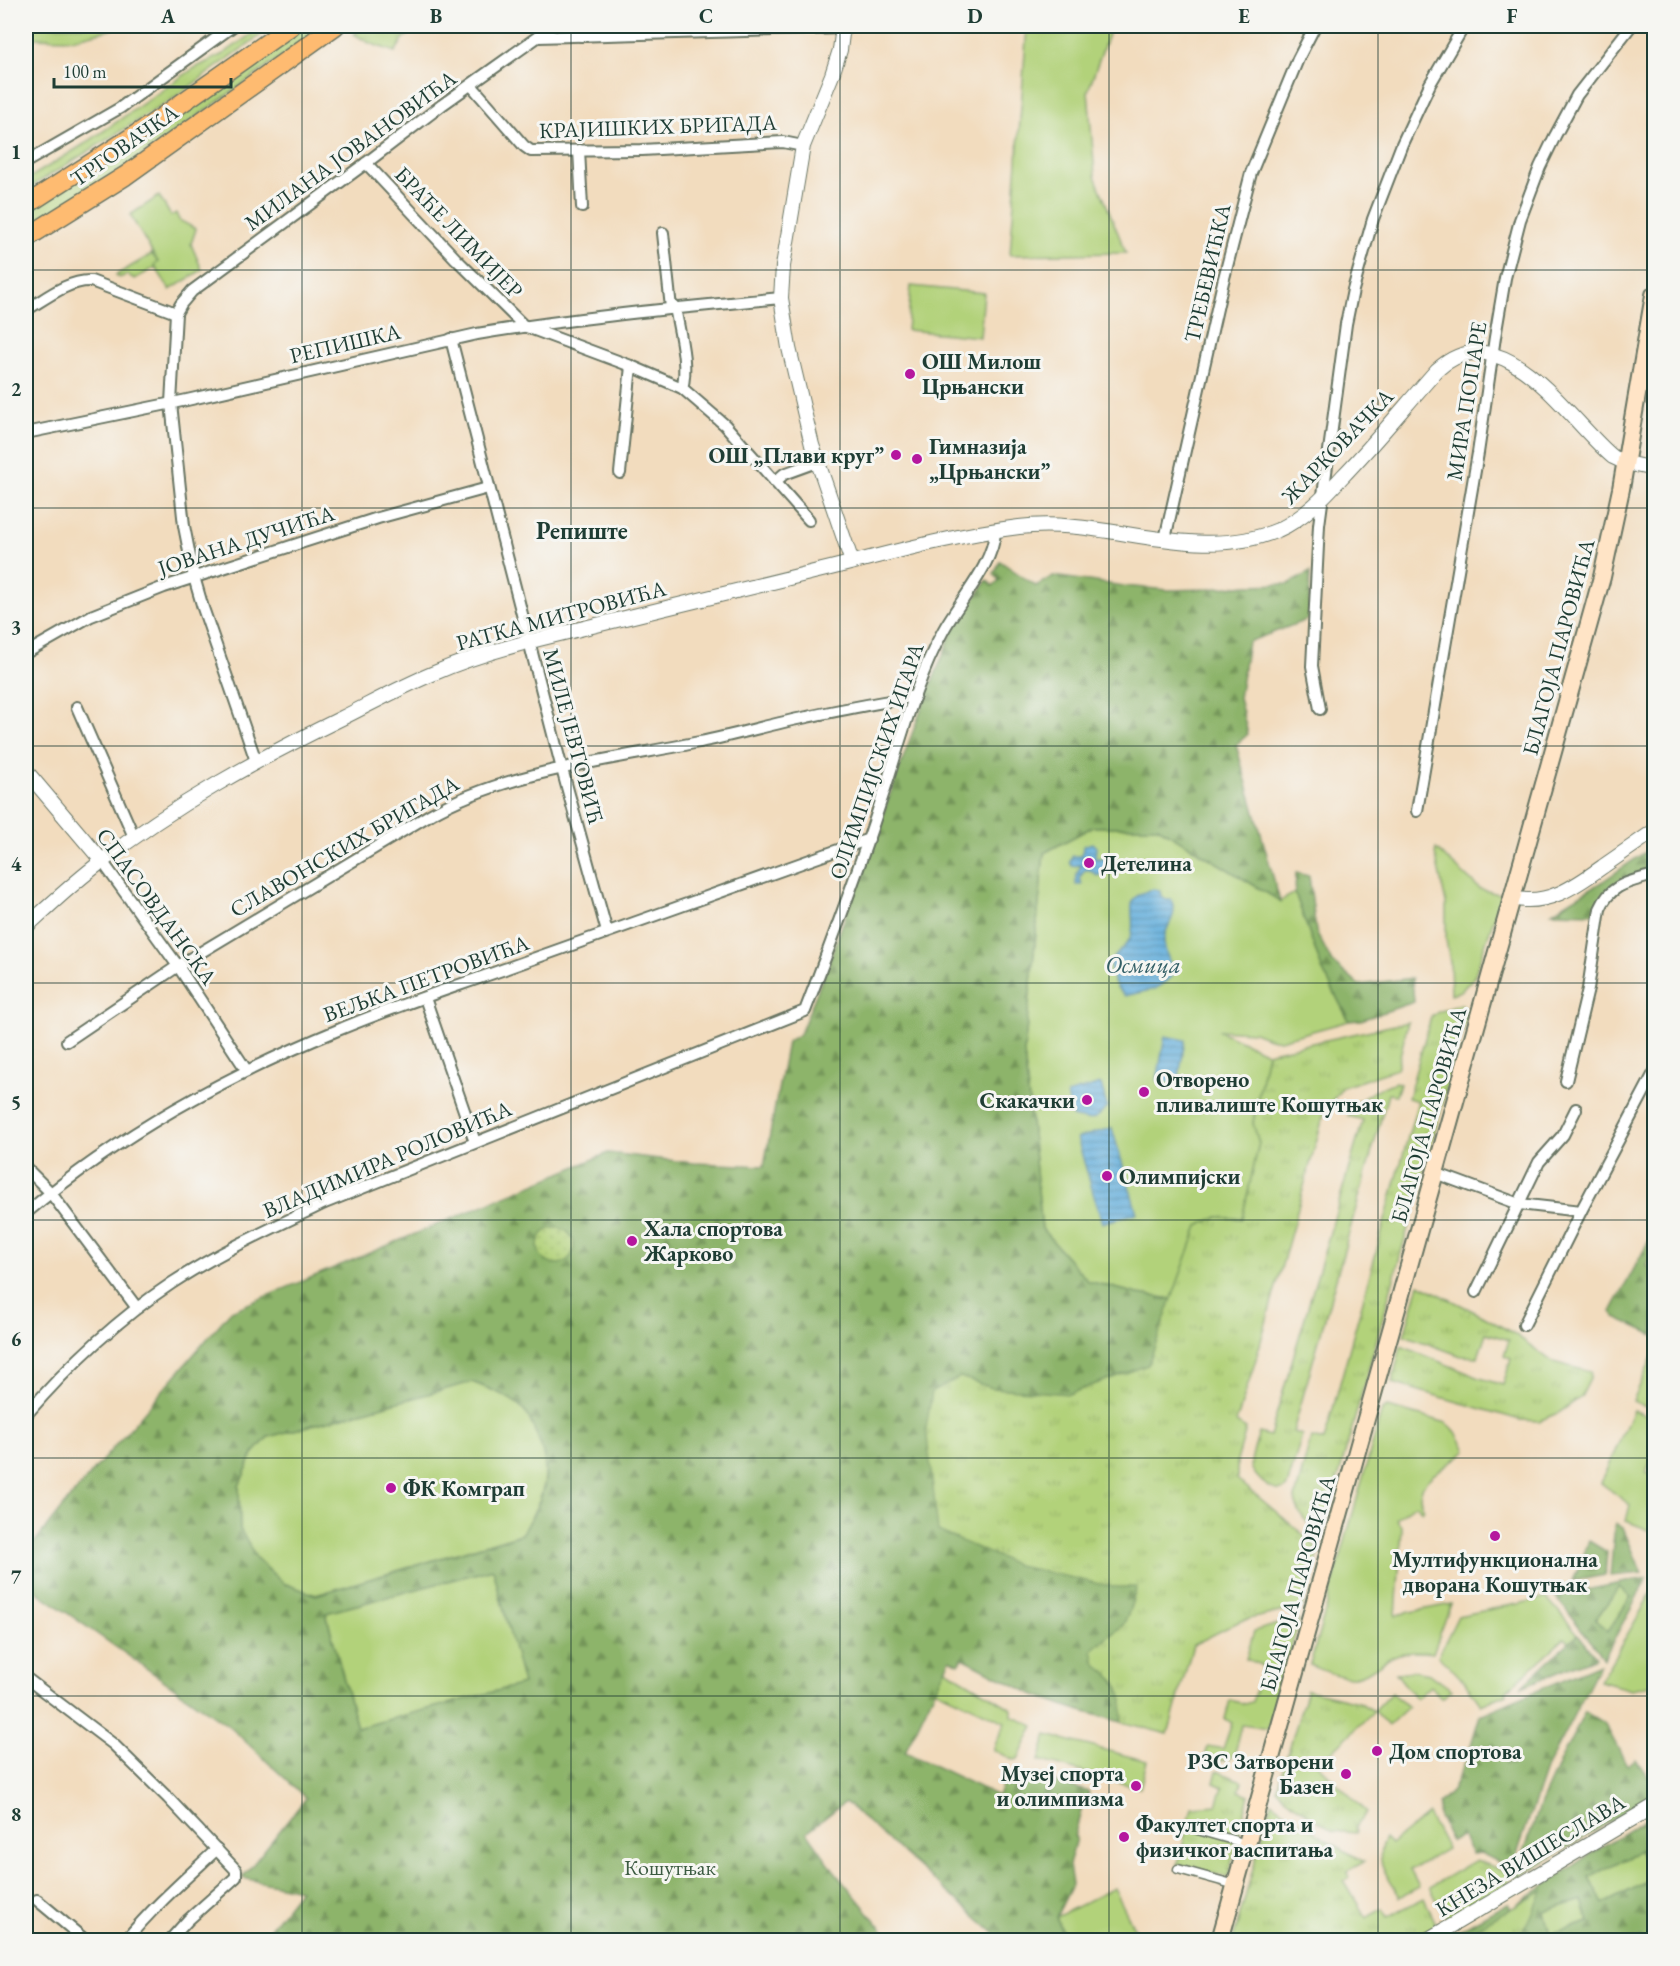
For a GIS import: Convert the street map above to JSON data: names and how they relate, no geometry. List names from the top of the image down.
{
  "streets": {
    "main road": ["ТРГОВАЧКА", "БЛАГОЈА ПАРОВИЋА"],
    "street": [
      "КРАЈИШКИХ БРИГАДА",
      "МИЛАНА ЈОВАНОВИЋА",
      "БРАЋЕ ЛИМИЈЕР",
      "ТРЕБЕВИЋКА",
      "РЕПИШКА",
      "МИРА ПОПАРЕ",
      "ЖАРКОВАЧКА",
      "ЈОВАНА ДУЧИЋА",
      "РАТКА МИТРОВИЋА",
      "МИЛЕ ЈЕВТОВИЋ",
      "ОЛИМПИЈСКИХ ИГАРА",
      "СЛАВОНСКИХ БРИГАДА",
      "СПАСОВДАНСКА",
      "ВЕЉКА ПЕТРОВИЋА",
      "ВЛАДИМИРА РОЛОВИЋА",
      "КНЕЗА ВИШЕСЛАВА"
    ]
  },
  "crossings": [
    ["КРАЈИШКИХ БРИГАДА", "МИЛАНА ЈОВАНОВИЋА"],
    ["МИЛАНА ЈОВАНОВИЋА", "БРАЋЕ ЛИМИЈЕР"],
    ["БРАЋЕ ЛИМИЈЕР", "РЕПИШКА"],
    ["ТРЕБЕВИЋКА", "ЖАРКОВАЧКА"],
    ["РЕПИШКА", "МИЛЕ ЈЕВТОВИЋ"],
    ["МИРА ПОПАРЕ", "ЖАРКОВАЧКА"],
    ["ЖАРКОВАЧКА", "РАТКА МИТРОВИЋА"],
    ["ЖАРКОВАЧКА", "БЛАГОЈА ПАРОВИЋА"],
    ["ЖАРКОВАЧКА", "ОЛИМПИЈСКИХ ИГАРА"],
    ["ЈОВАНА ДУЧИЋА", "МИЛЕ ЈЕВТОВИЋ"],
    ["РАТКА МИТРОВИЋА", "МИЛЕ ЈЕВТОВИЋ"],
    ["РАТКА МИТРОВИЋА", "ОЛИМПИЈСКИХ ИГАРА"],
    ["РАТКА МИТРОВИЋА", "СПАСОВДАНСКА"],
    ["МИЛЕ ЈЕВТОВИЋ", "СЛАВОНСКИХ БРИГАДА"],
    ["МИЛЕ ЈЕВТОВИЋ", "ВЕЉКА ПЕТРОВИЋА"],
    ["ОЛИМПИЈСКИХ ИГАРА", "СЛАВОНСКИХ БРИГАДА"],
    ["ОЛИМПИЈСКИХ ИГАРА", "ВЕЉКА ПЕТРОВИЋА"],
    ["ОЛИМПИЈСКИХ ИГАРА", "ВЛАДИМИРА РОЛОВИЋА"],
    ["СЛАВОНСКИХ БРИГАДА", "СПАСОВДАНСКА"],
    ["СПАСОВДАНСКА", "ВЕЉКА ПЕТРОВИЋА"]
  ],
  "districts": ["Репиште"],
  "water": ["Осмица"],
  "parks": ["Кошутњак"],
  "places": [
    "ОШ Милош Црњански",
    "ОШ „Плави круг”",
    "Гимназија „Црњански”",
    "Детелина",
    "Отворено пливалиште Кошутњак",
    "Скакачки",
    "Олимпијски",
    "Хала спортова Жарково",
    "ФК Комграп",
    "Мултифункционална дворана Кошутњак",
    "Дом спортова",
    "РЗС Затворени Базен",
    "Музеј спорта и олимпизма",
    "Факултет спорта и физичког васпитања"
  ],
  "scale_bar": "100 m",
  "grid": {
    "columns": [
      "A",
      "B",
      "C",
      "D",
      "E",
      "F"
    ],
    "rows": [
      "1",
      "2",
      "3",
      "4",
      "5",
      "6",
      "7",
      "8"
    ]
  }
}
